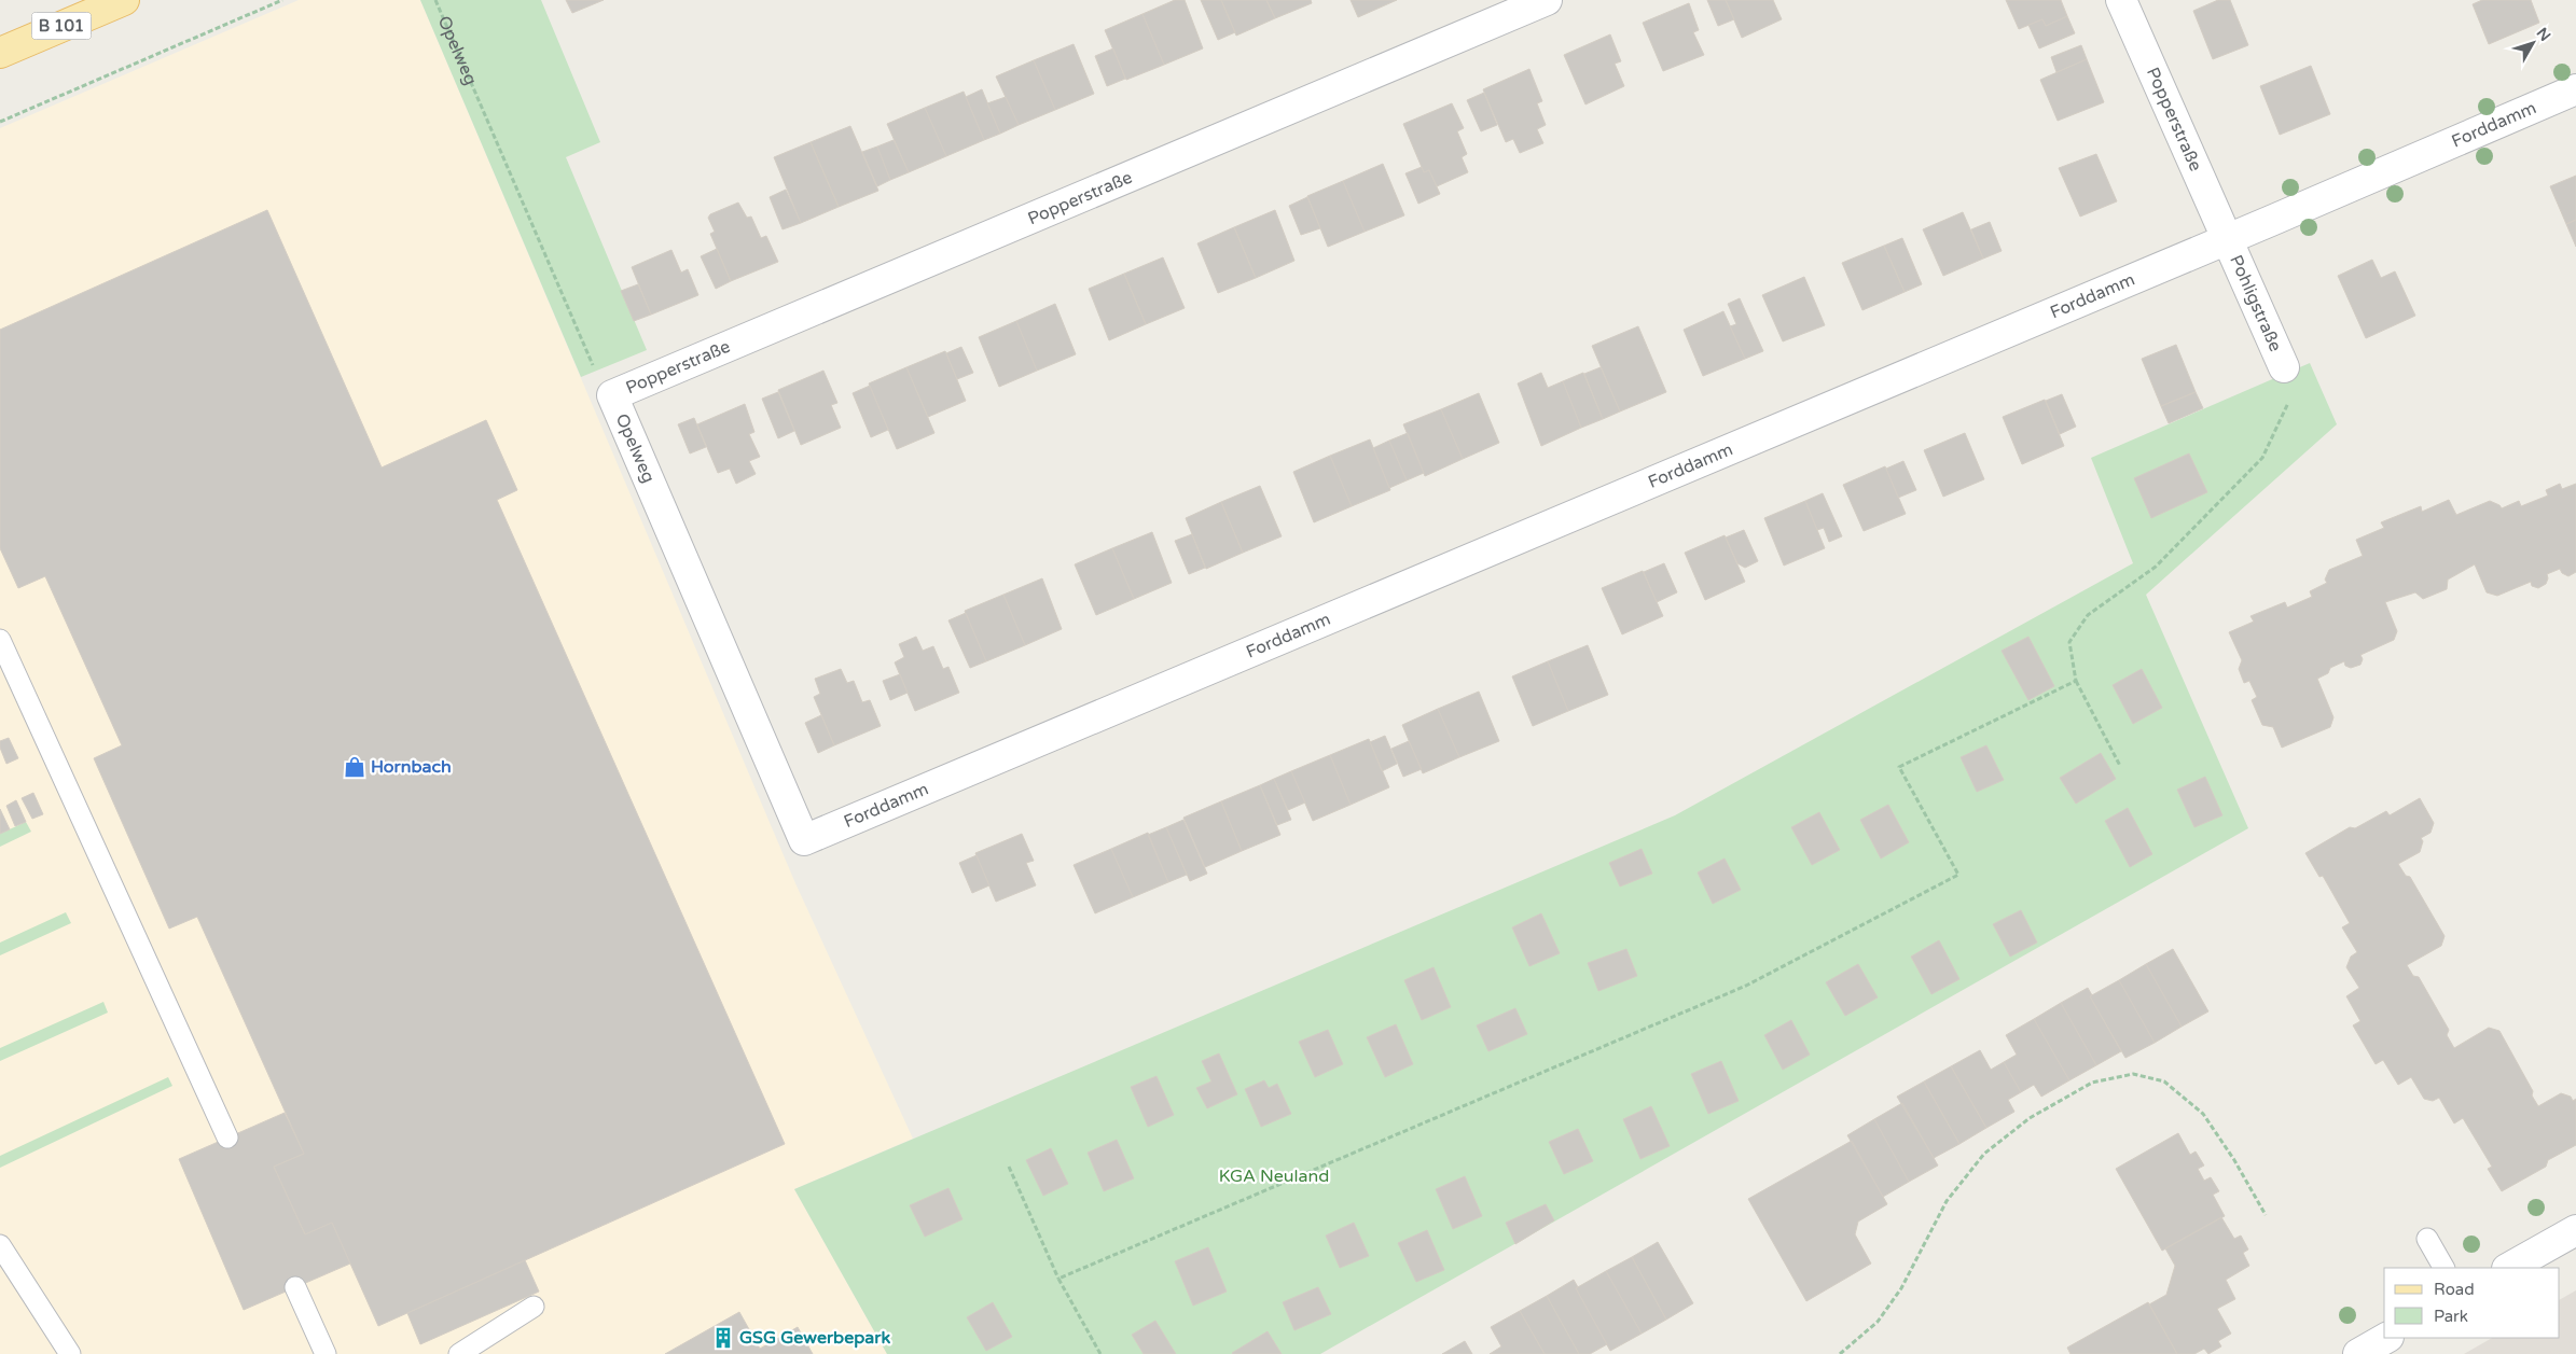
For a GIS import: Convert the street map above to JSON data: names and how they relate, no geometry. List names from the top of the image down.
{
  "streets": {
    "main road": ["B 101"],
    "street": [
      "Opelweg",
      "Popperstraße",
      "Forddamm",
      "Pohligstraße"
    ]
  },
  "crossings": [
    ["Opelweg", "Popperstraße"],
    ["Opelweg", "Forddamm"],
    ["Popperstraße", "Forddamm"],
    ["Popperstraße", "Pohligstraße"],
    ["Forddamm", "Pohligstraße"]
  ],
  "parks": ["KGA Neuland"],
  "places": {
    "shop": ["Hornbach"],
    "building": ["GSG Gewerbepark"]
  },
  "legend": ["Road", "Park"],
  "north": "top right"
}
